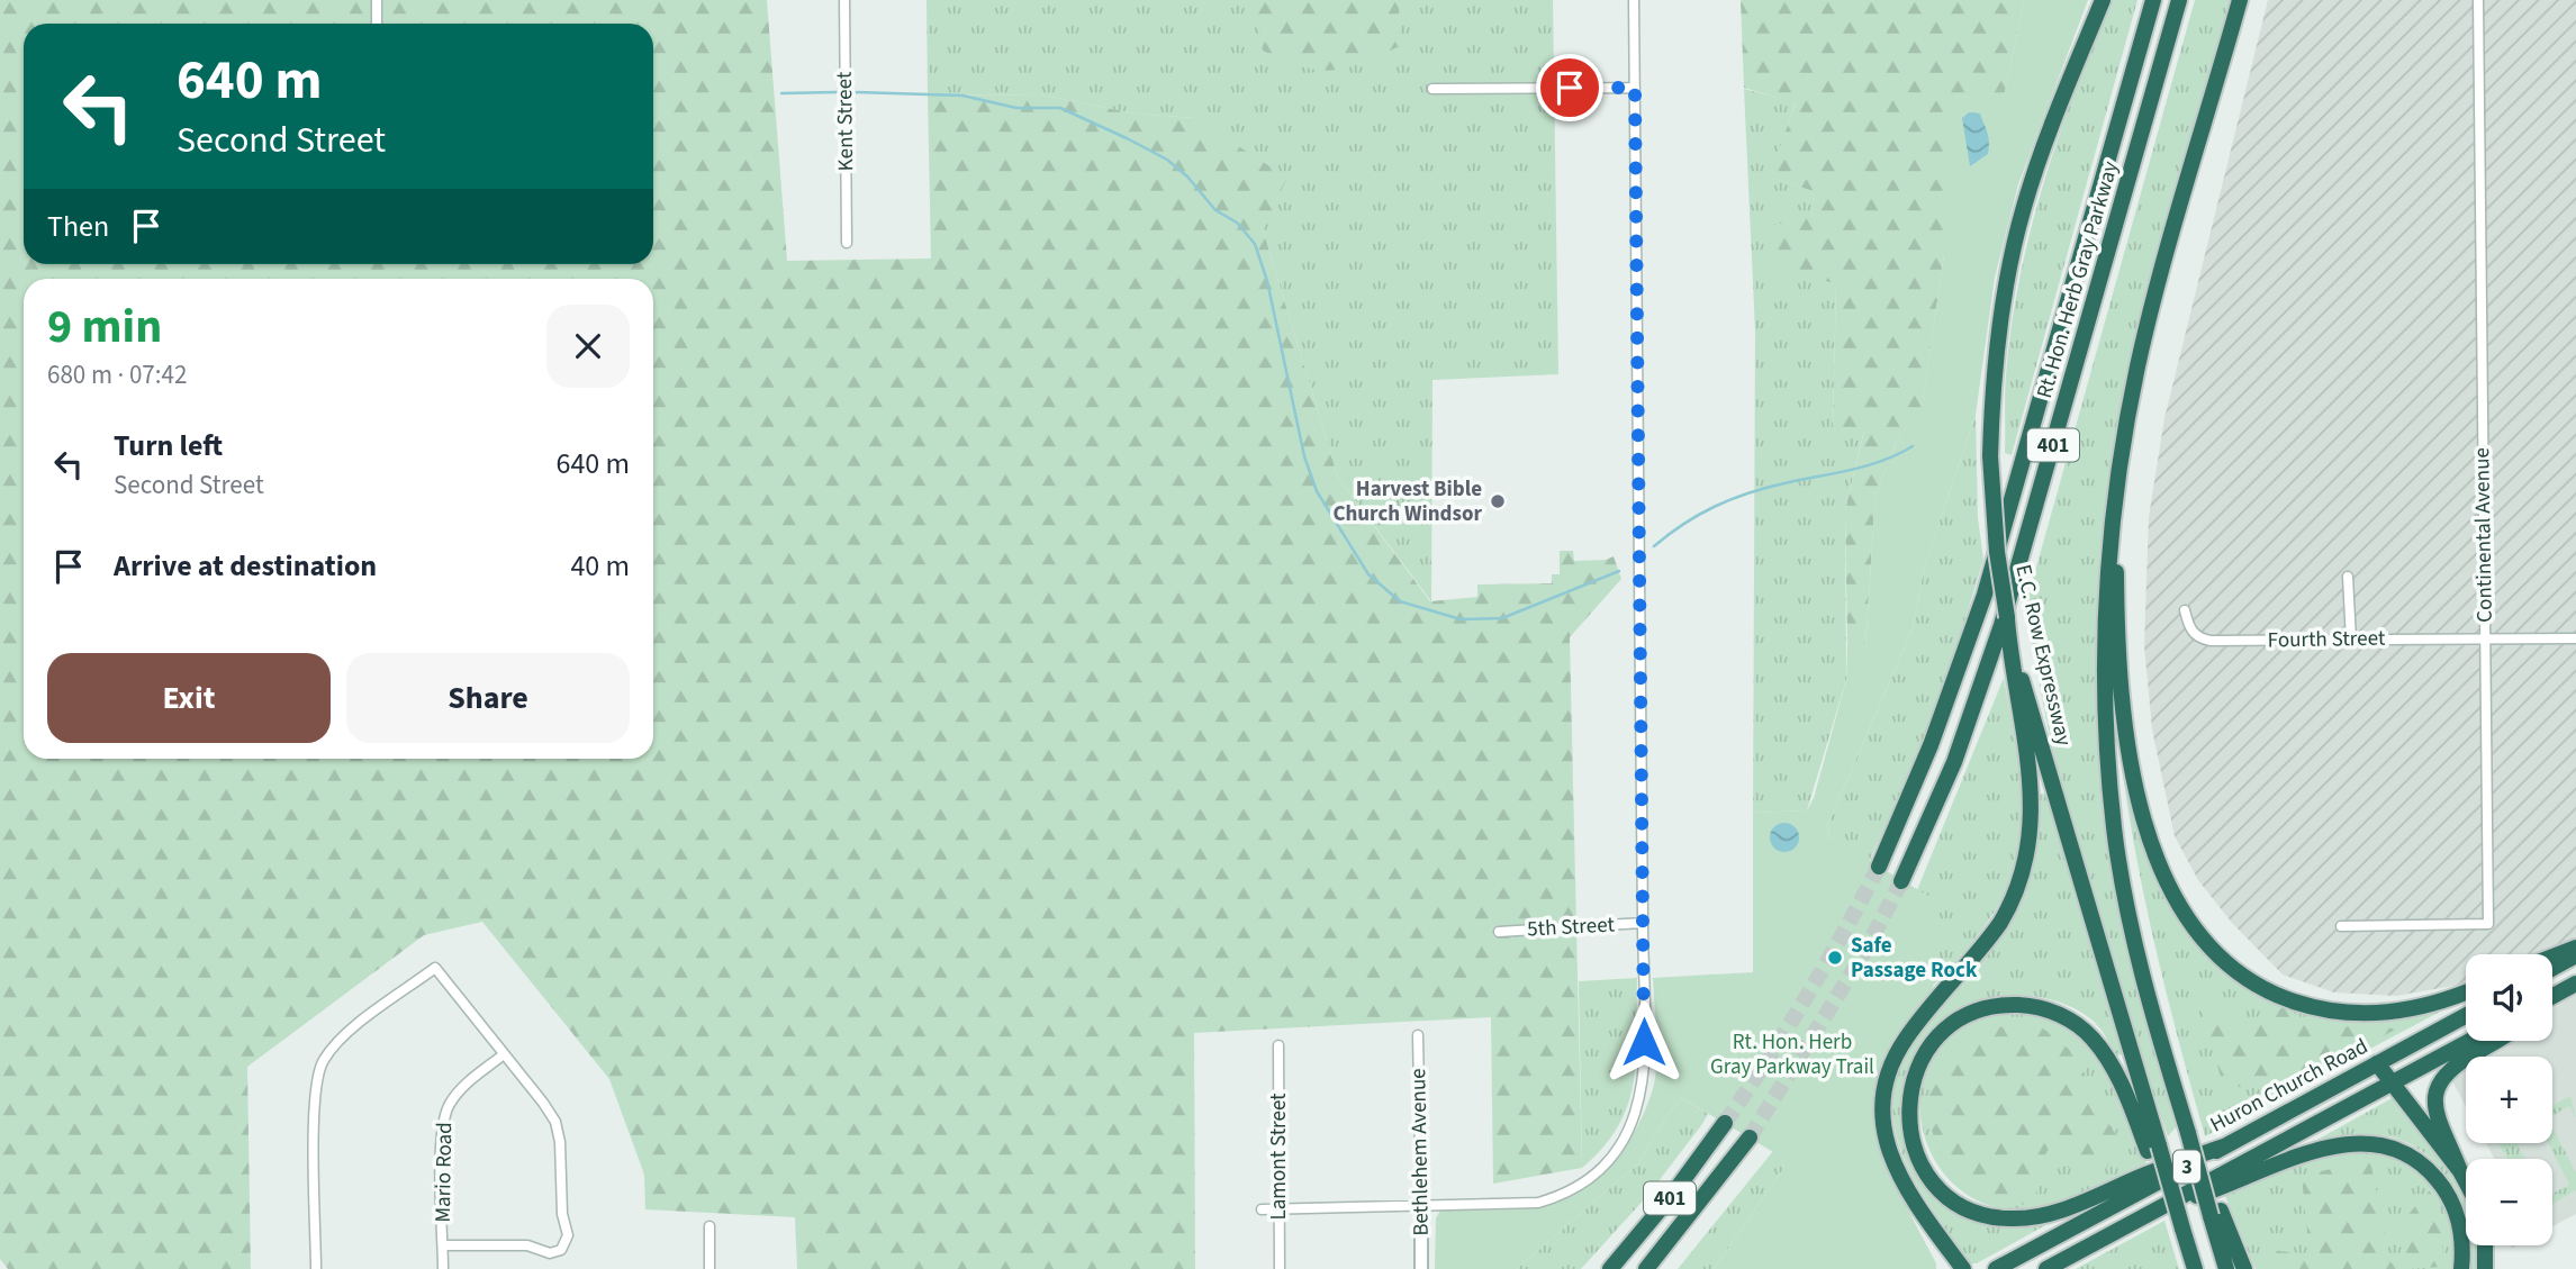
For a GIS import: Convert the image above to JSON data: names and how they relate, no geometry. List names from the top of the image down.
{
  "streets": {
    "highway": [
      "Rt. Hon. Herb Gray Parkway",
      "401",
      "E.C. Row Expressway",
      "Huron Church Road",
      "3"
    ],
    "street": [
      "Kent Street",
      "Continental Avenue",
      "Fourth Street",
      "5th Street",
      "Bethlehem Avenue",
      "Lamont Street",
      "Mario Road"
    ]
  },
  "crossings": [
    ["Continental Avenue", "Fourth Street"]
  ],
  "parks": ["Rt. Hon. Herb Gray Parkway Trail"],
  "places": ["Harvest Bible Church Windsor", "Safe Passage Rock"],
  "page": {
    "turn": ["640 m", "Second Street"],
    "then": "Then",
    "heading": ["9 min", "680 m · 07:42"],
    "list": [
      {
        "name": "Turn left",
        "note": "Second Street",
        "value": "640 m"
      },
      {
        "name": "Arrive at destination",
        "value": "40 m"
      }
    ],
    "buttons": ["Exit", "Share"],
    "map_buttons": ["+", "−"]
  }
}
